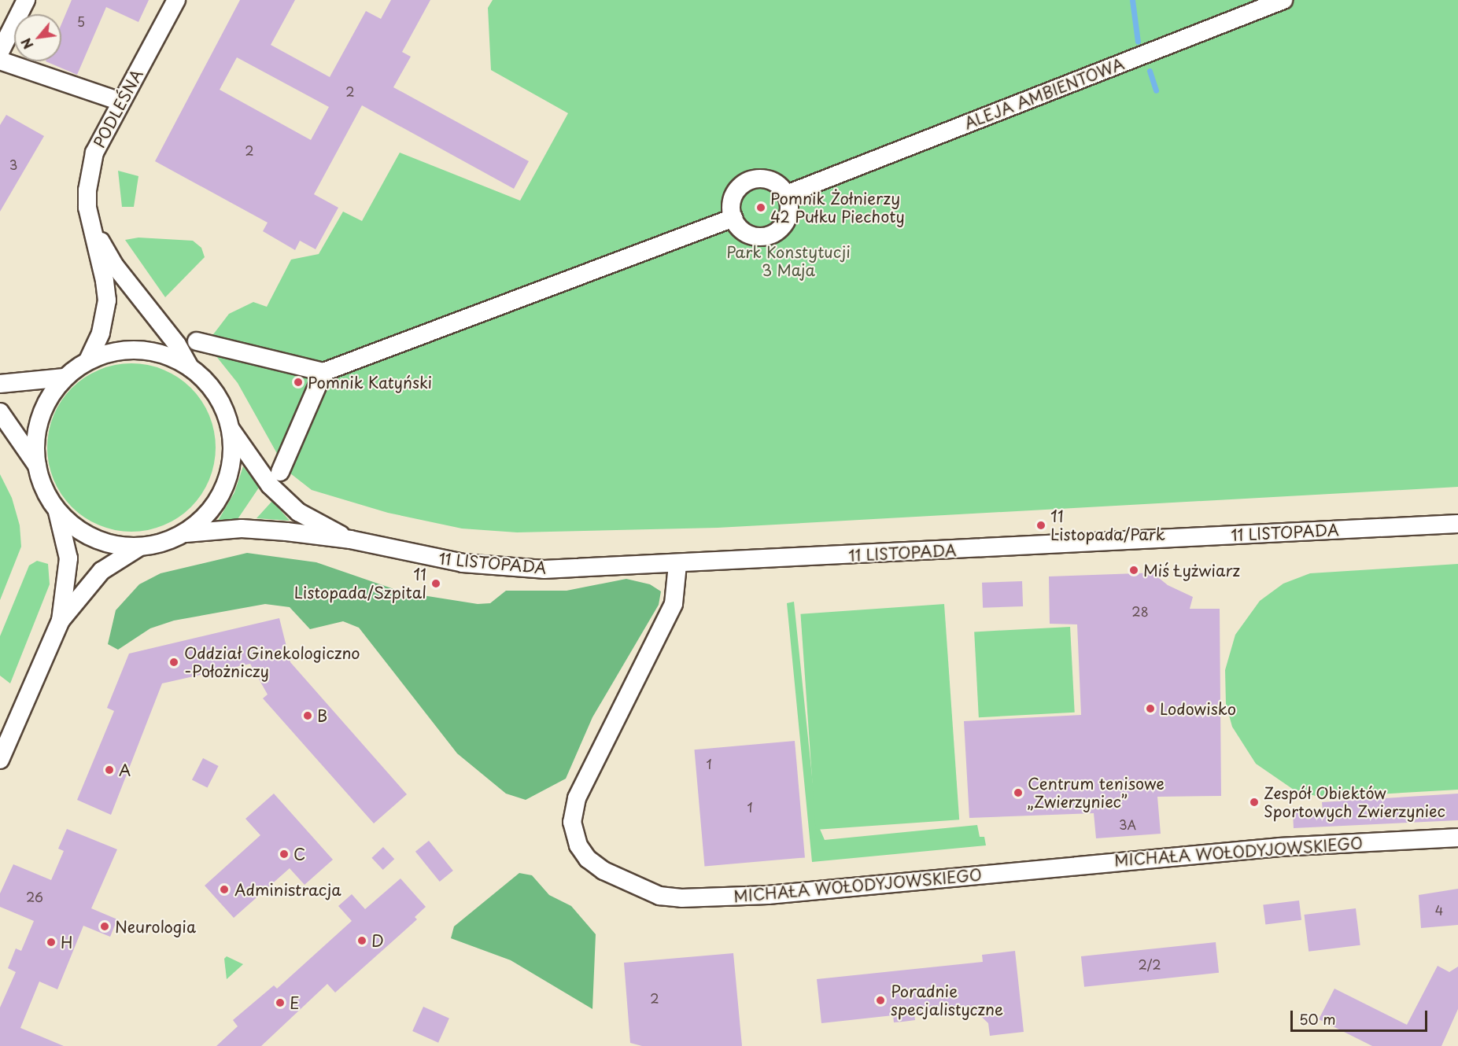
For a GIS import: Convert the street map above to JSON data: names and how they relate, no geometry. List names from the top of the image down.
{
  "streets": {
    "street": [
      "ALEJA AMBIENTOWA",
      "PODLEŚNA",
      "11 LISTOPADA",
      "MICHAŁA WOŁODYJOWSKIEGO"
    ]
  },
  "crossings": [
    ["11 LISTOPADA", "MICHAŁA WOŁODYJOWSKIEGO"]
  ],
  "parks": ["Park Konstytucji 3 Maja"],
  "places": [
    "Pomnik Żołnierzy 42 Pułku Piechoty",
    "Pomnik Katyński",
    "11 Listopada/Park",
    "Miś Łyżwiarz",
    "11 Listopada/Szpital",
    "Oddział Ginekologiczno -Położniczy",
    "Lodowisko",
    "B",
    "A",
    "Centrum tenisowe „Zwierzyniec”",
    "Zespół Obiektów Sportowych Zwierzyniec",
    "C",
    "Administracja",
    "Neurologia",
    "D",
    "H",
    "Poradnie specjalistyczne",
    "E"
  ],
  "house_numbers": [
    "5",
    "2",
    "2",
    "3",
    "28",
    "1",
    "1",
    "3A",
    "26",
    "4",
    "2/2",
    "2"
  ],
  "scale_bar": "50 m",
  "north": "bottom left"
}
